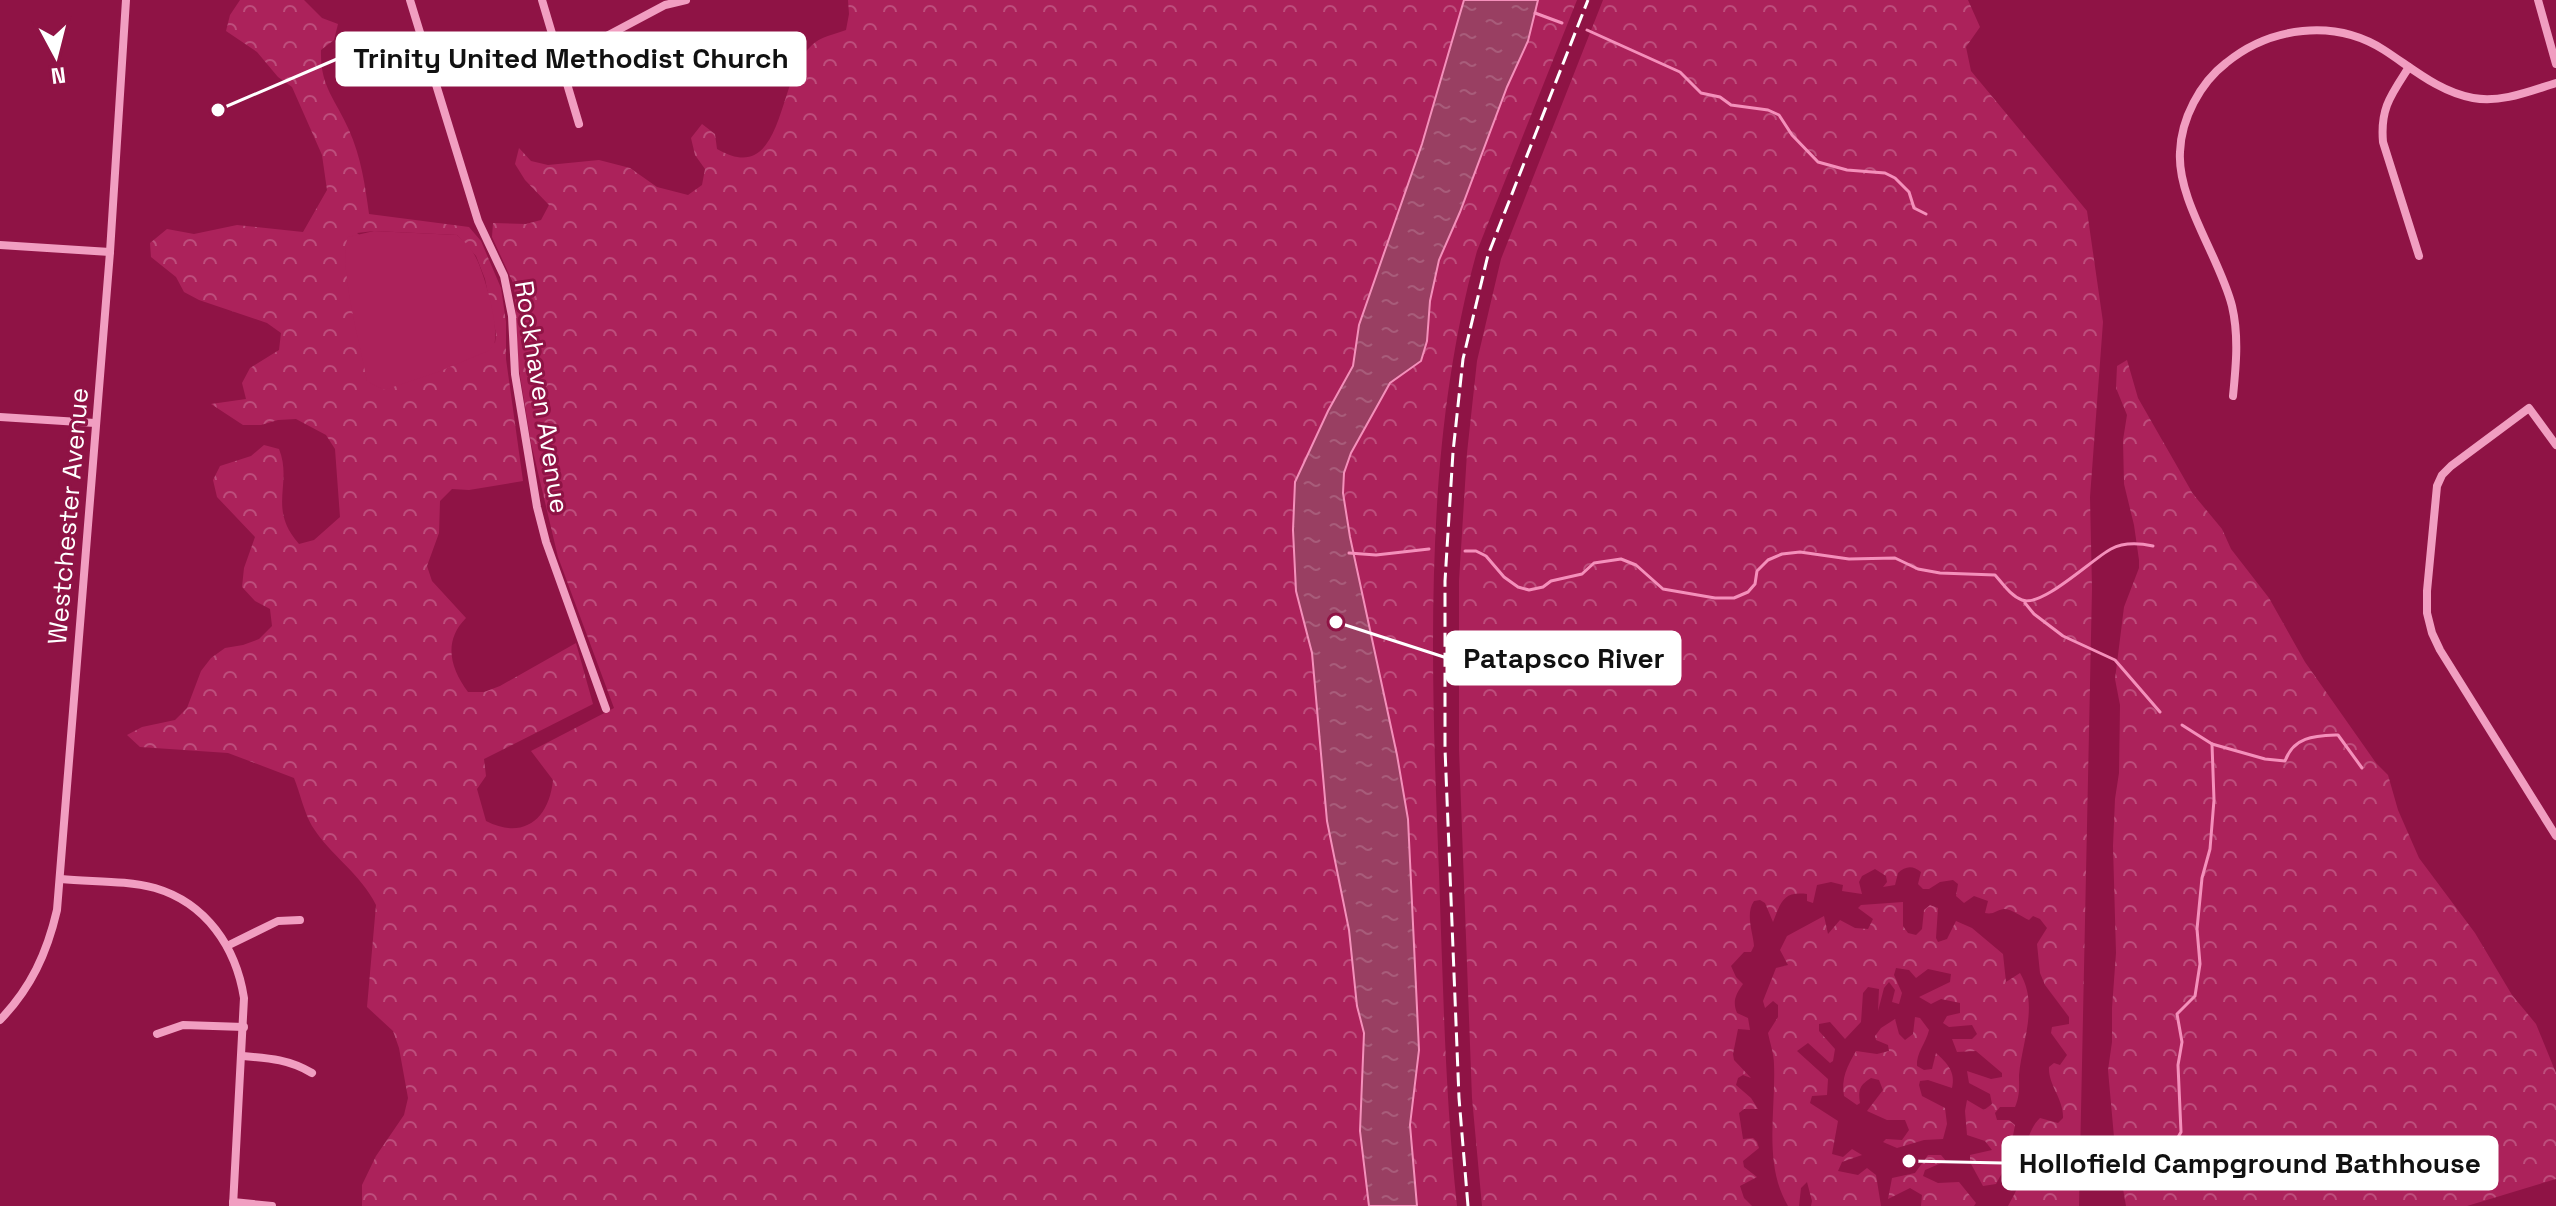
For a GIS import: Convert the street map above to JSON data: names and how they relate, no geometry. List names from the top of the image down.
{
  "streets": {
    "street": ["Rockhaven Avenue", "Westchester Avenue"]
  },
  "places": ["Trinity United Methodist Church", "Patapsco River", "Hollofield Campground Bathhouse"],
  "north": "bottom"
}
